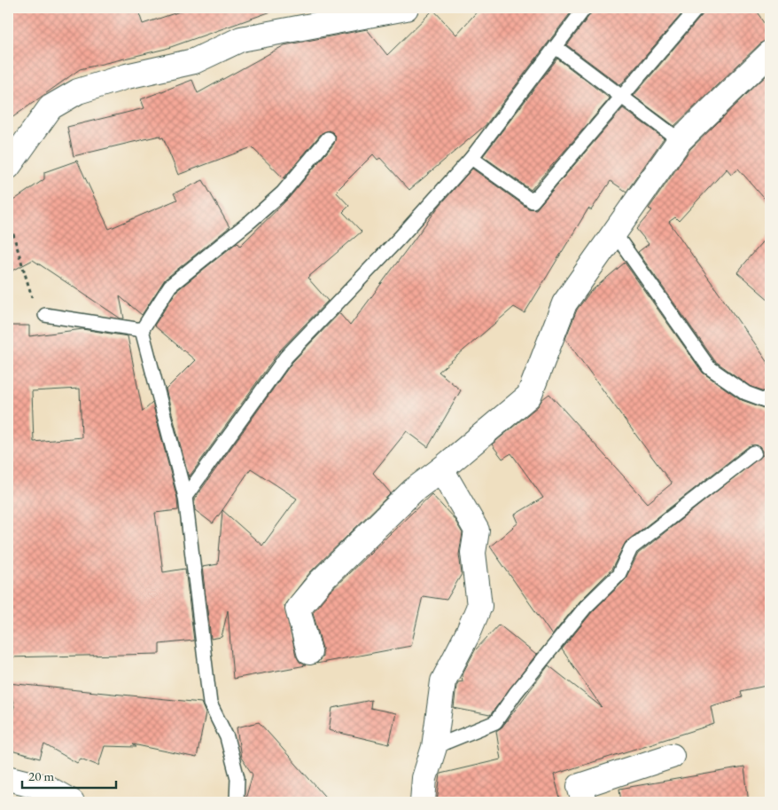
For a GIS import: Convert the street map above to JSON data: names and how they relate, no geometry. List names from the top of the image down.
{
  "scale_bar": "20 m"
}
